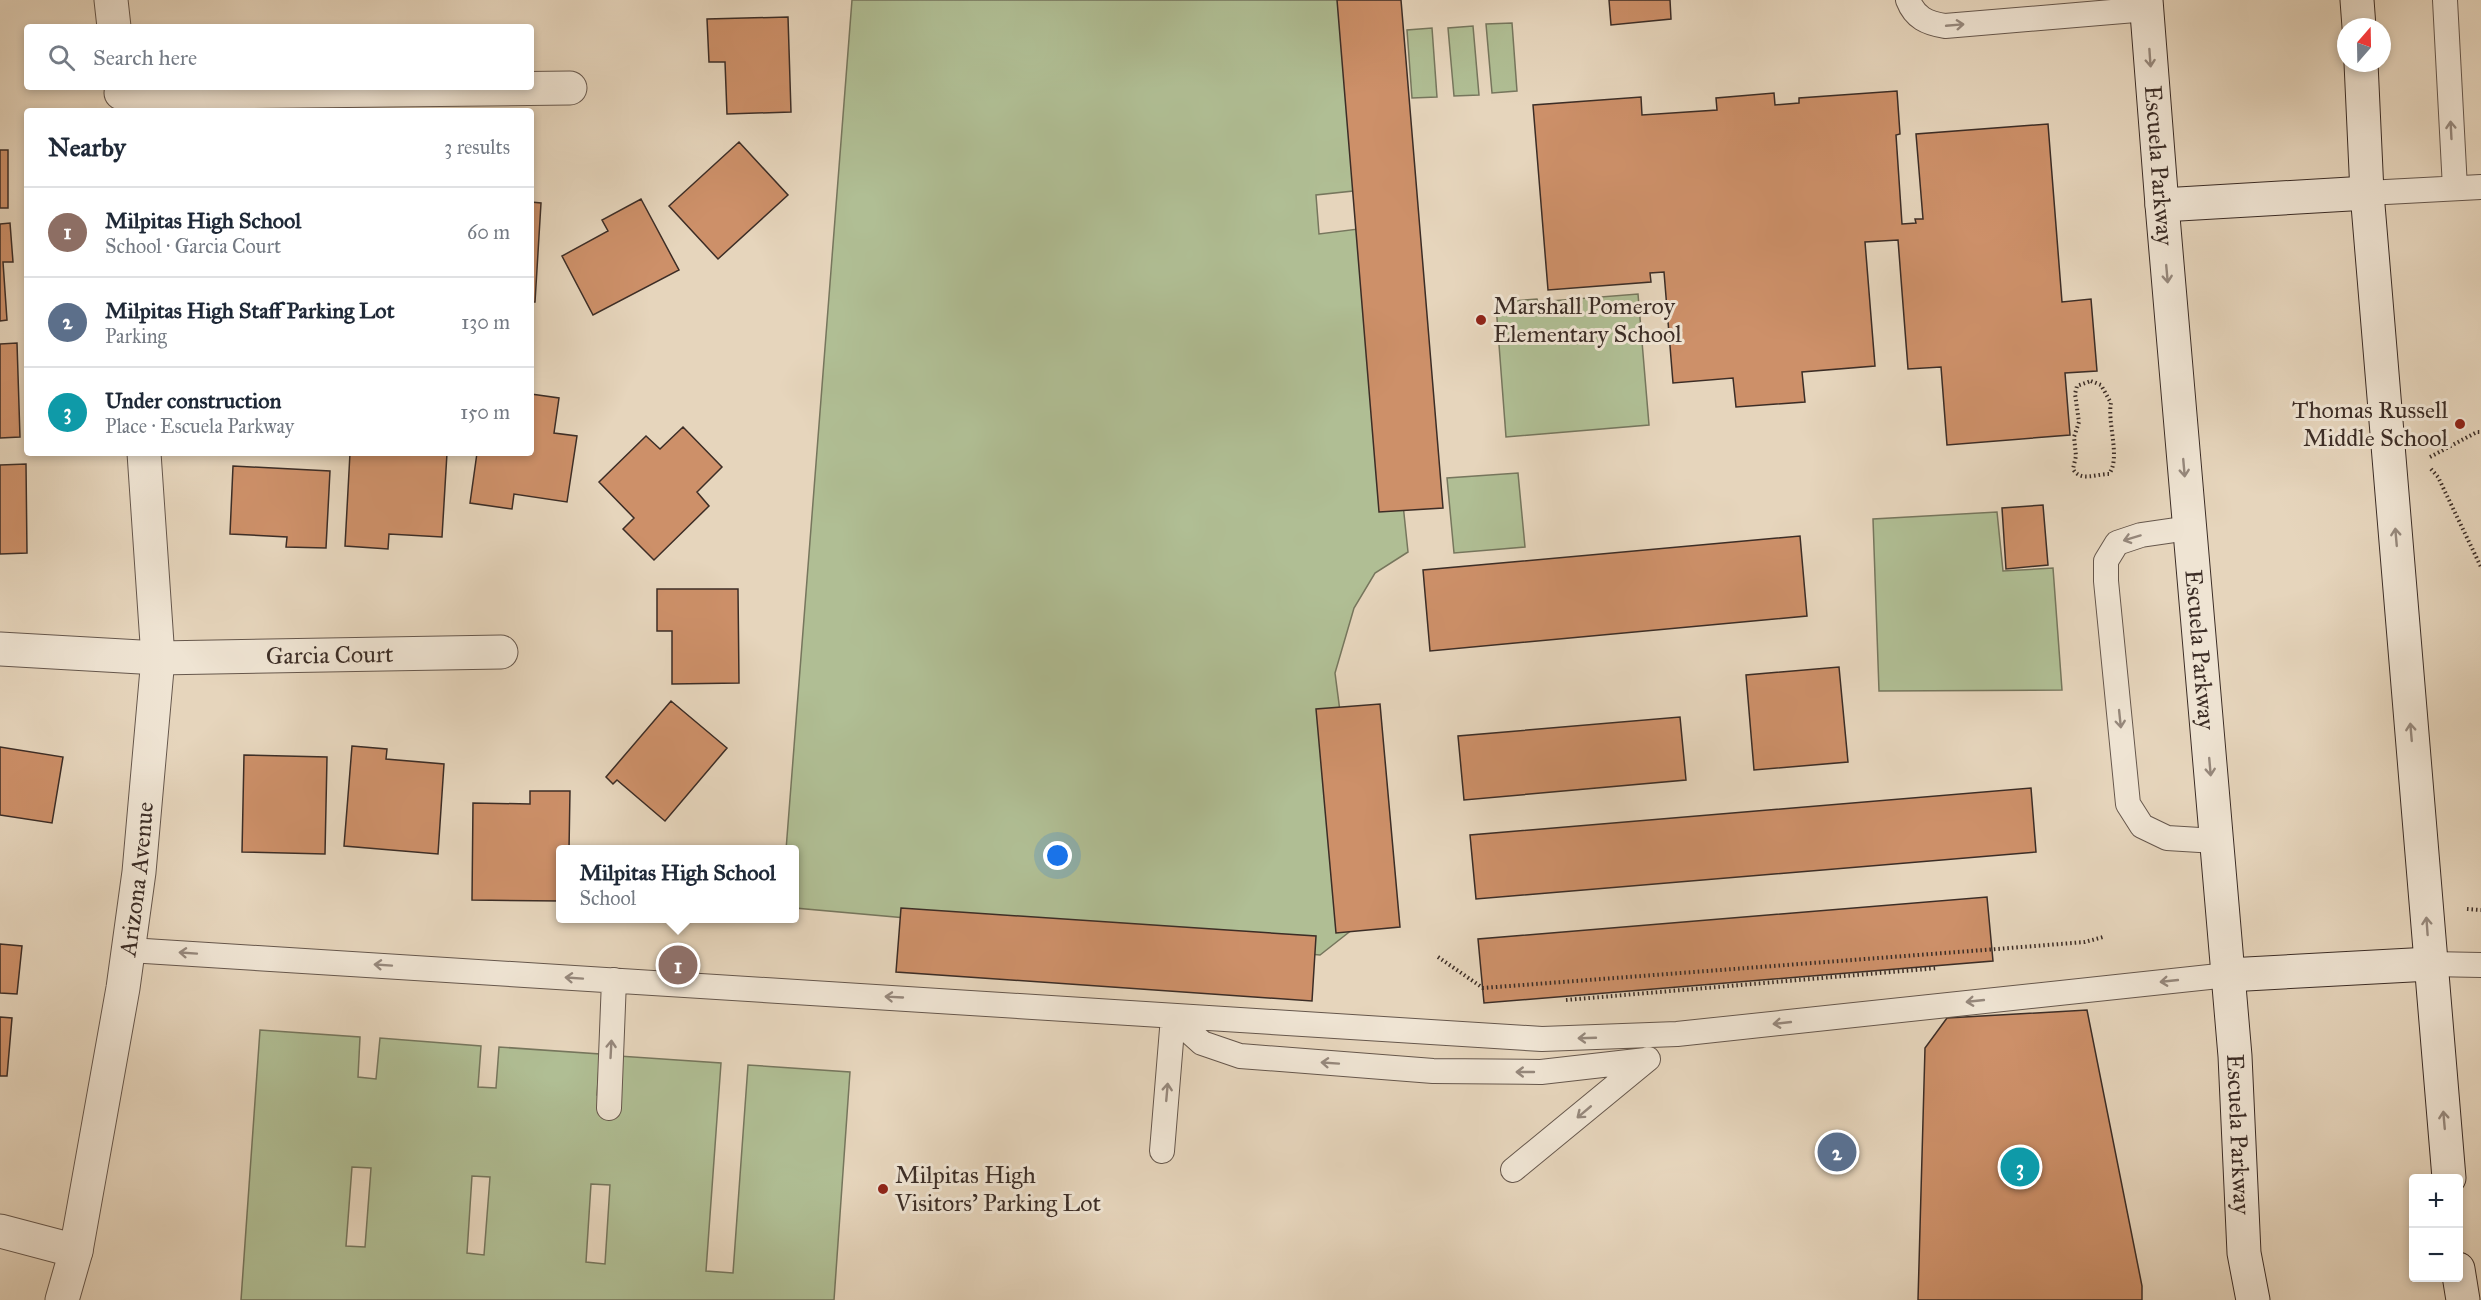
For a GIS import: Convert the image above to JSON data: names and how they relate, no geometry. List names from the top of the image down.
{
  "streets": {
    "street": ["Escuela Parkway", "Garcia Court", "Arizona Avenue"]
  },
  "crossings": [
    ["Garcia Court", "Arizona Avenue"]
  ],
  "places": ["Marshall Pomeroy Elementary School", "Thomas Russell Middle School", "Milpitas High Visitors' Parking Lot"],
  "north": "top",
  "page": {
    "search": "Search here",
    "heading": ["Nearby", "3 results"],
    "list": [
      {
        "mark": "1",
        "name": "Milpitas High School",
        "note": "School · Garcia Court",
        "value": "60 m"
      },
      {
        "mark": "2",
        "name": "Milpitas High Staff Parking Lot",
        "note": "Parking",
        "value": "130 m"
      },
      {
        "mark": "3",
        "name": "Under construction",
        "note": "Place · Escuela Parkway",
        "value": "150 m"
      }
    ],
    "popup": ["Milpitas High School", "School"],
    "pins": ["1", "2", "3"],
    "map_buttons": ["+", "−"]
  }
}
